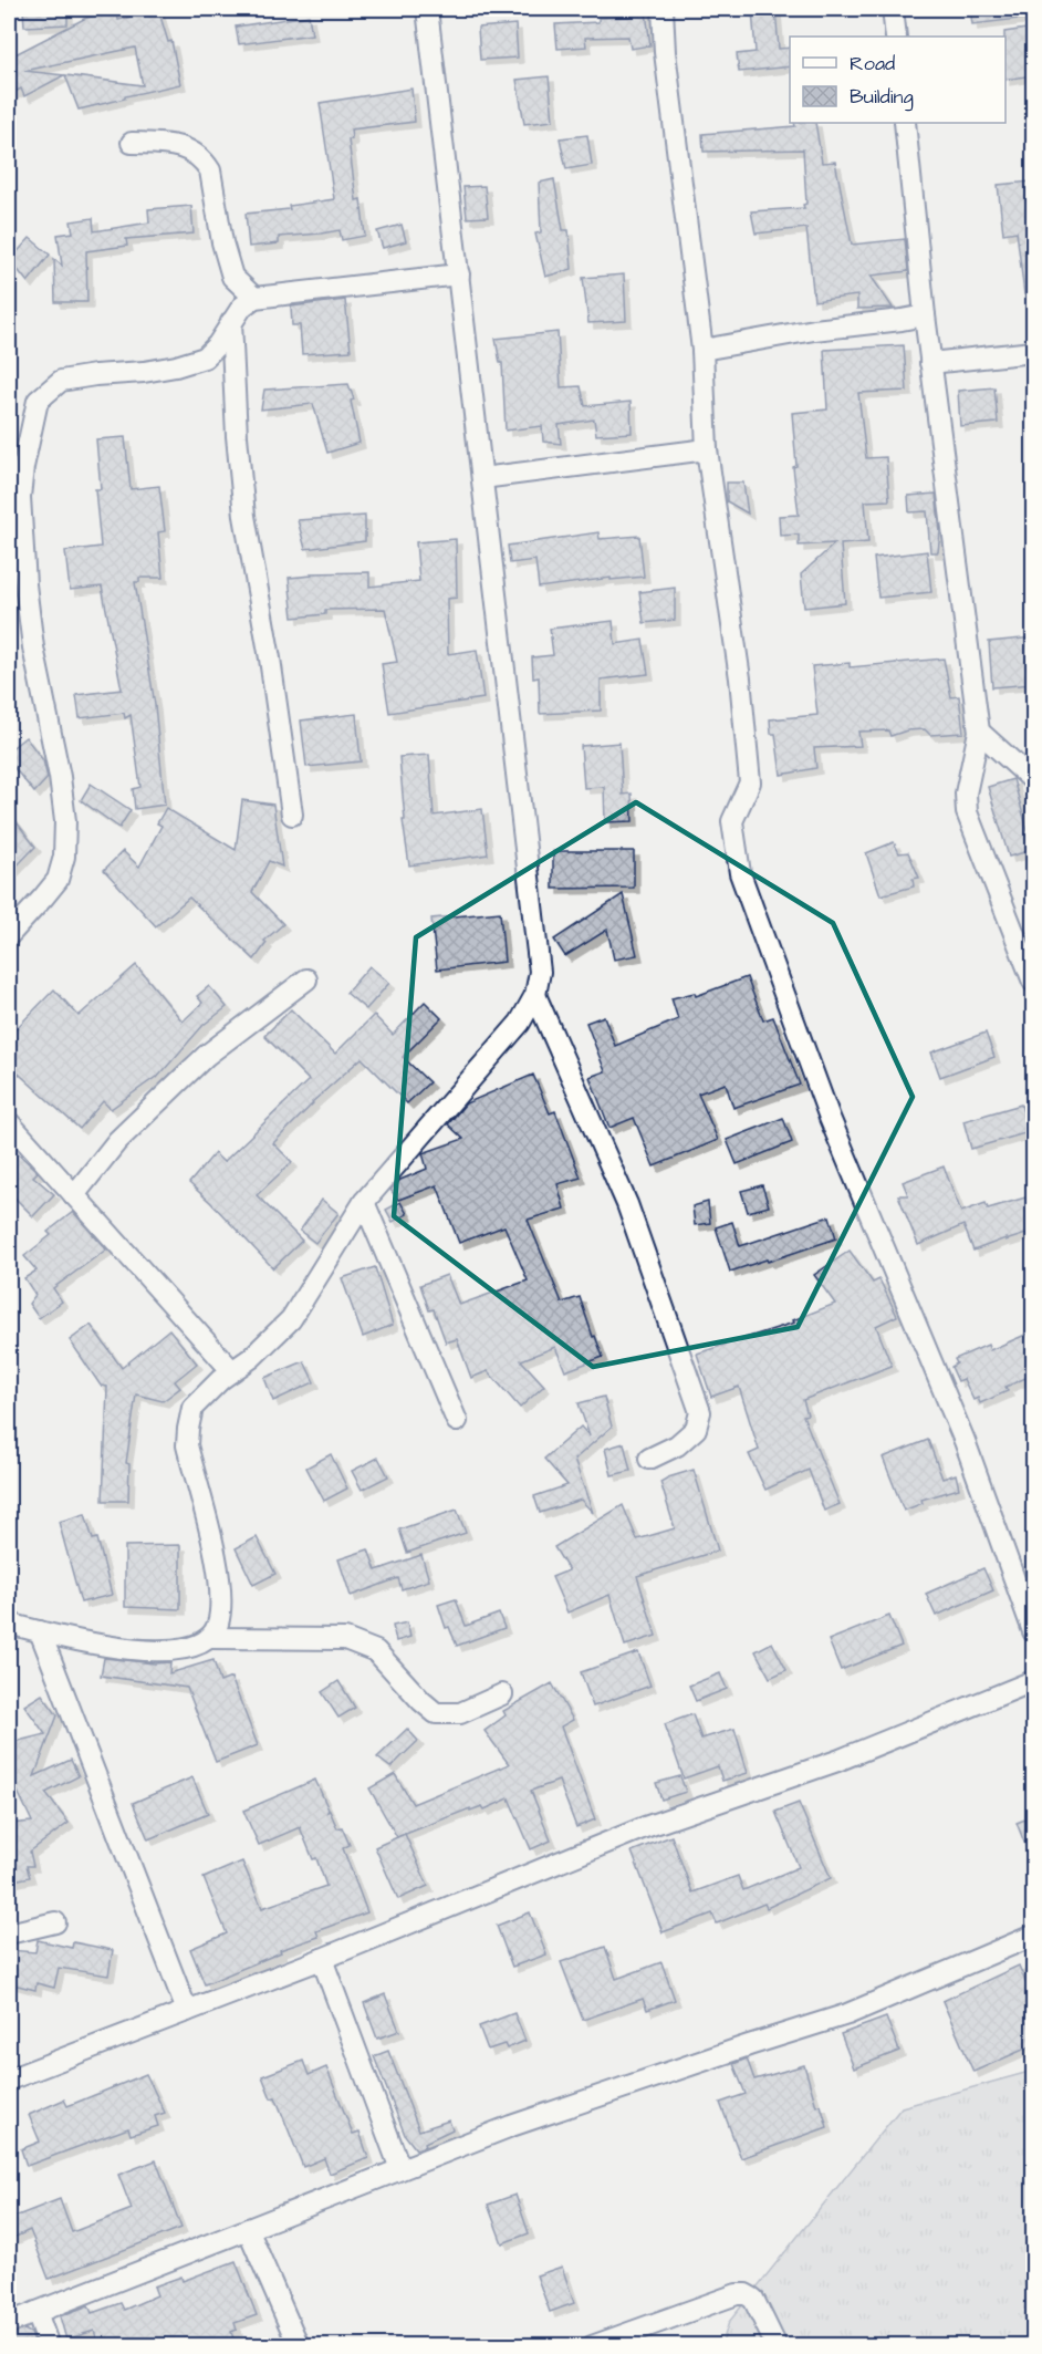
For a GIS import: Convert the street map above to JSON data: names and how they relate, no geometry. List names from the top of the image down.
{
  "legend": ["Road", "Building"]
}
